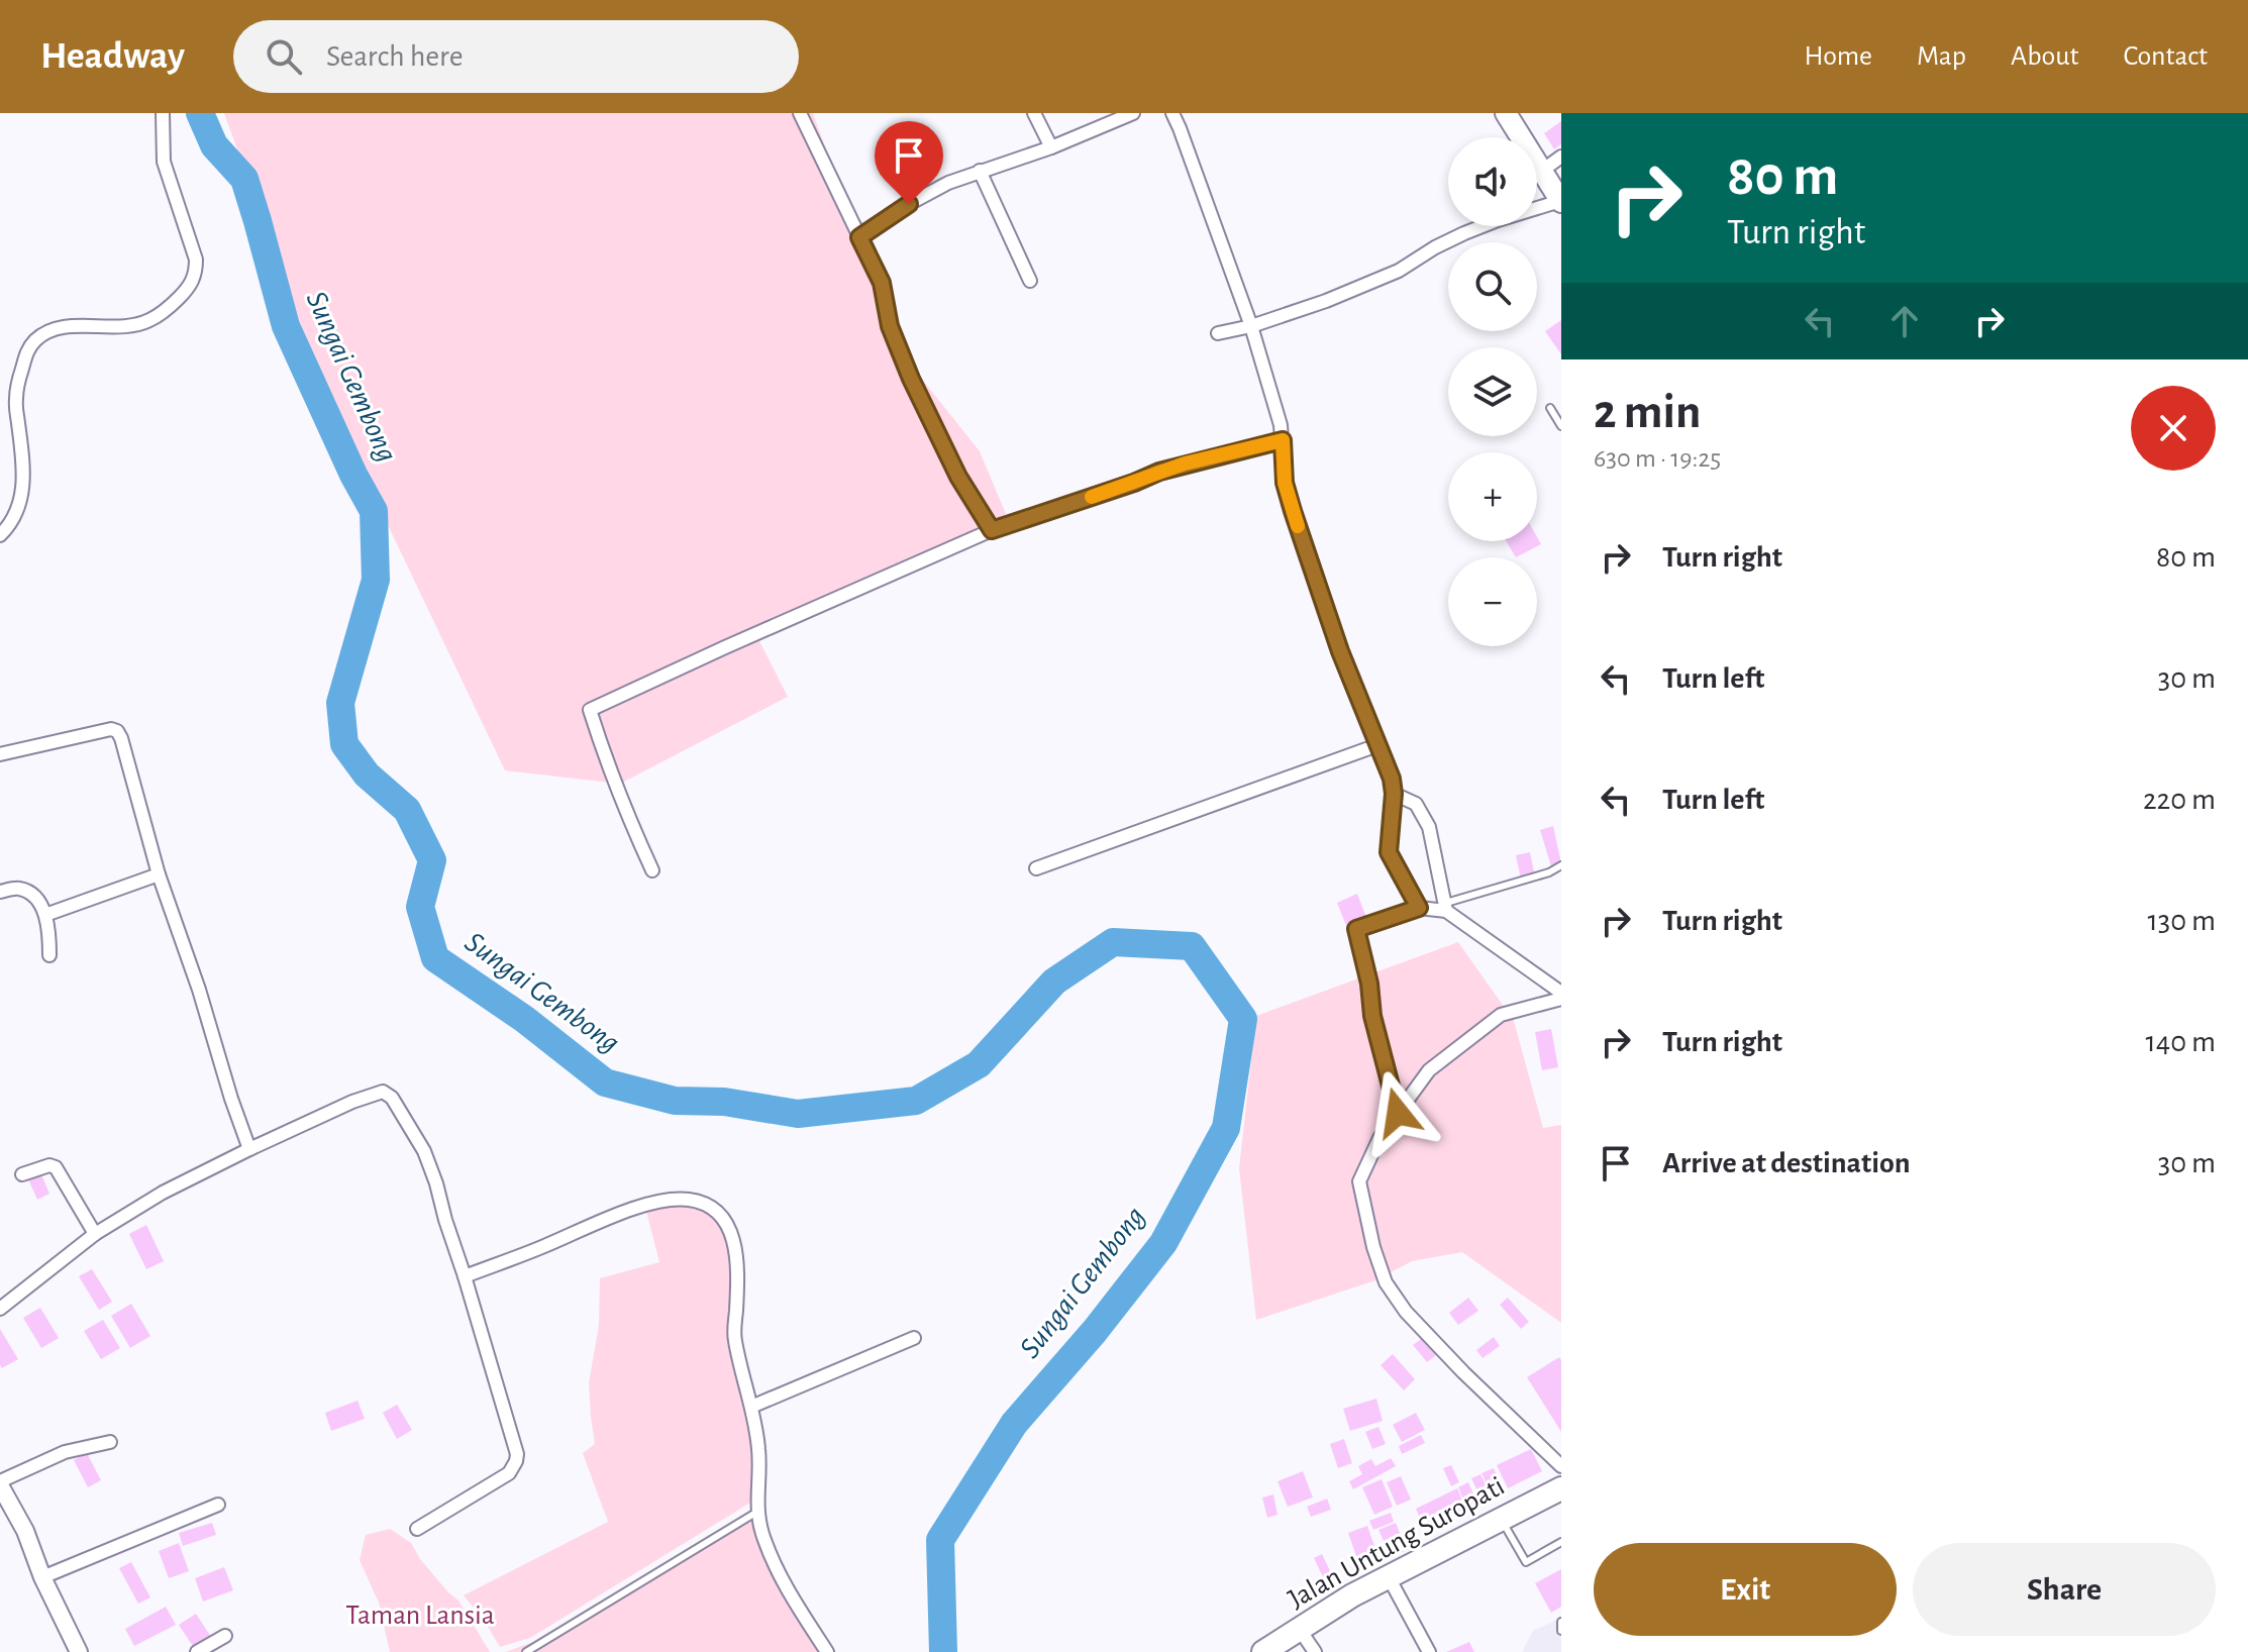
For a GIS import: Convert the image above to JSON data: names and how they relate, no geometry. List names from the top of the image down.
{
  "streets": {
    "highway": ["Jalan Untung Suropati"]
  },
  "water": ["Sungai Gembong"],
  "parks": ["Taman Lansia"],
  "page": {
    "header": "Headway",
    "search": "Search here",
    "nav": [
      "Home",
      "Map",
      "About",
      "Contact"
    ],
    "turn": ["80 m", "Turn right"],
    "map_buttons": ["+", "−"],
    "heading": ["2 min", "630 m · 19:25"],
    "list": [
      {
        "name": "Turn right",
        "value": "80 m"
      },
      {
        "name": "Turn left",
        "value": "30 m"
      },
      {
        "name": "Turn left",
        "value": "220 m"
      },
      {
        "name": "Turn right",
        "value": "130 m"
      },
      {
        "name": "Turn right",
        "value": "140 m"
      },
      {
        "name": "Arrive at destination",
        "value": "30 m"
      }
    ],
    "buttons": ["Exit", "Share"]
  }
}
